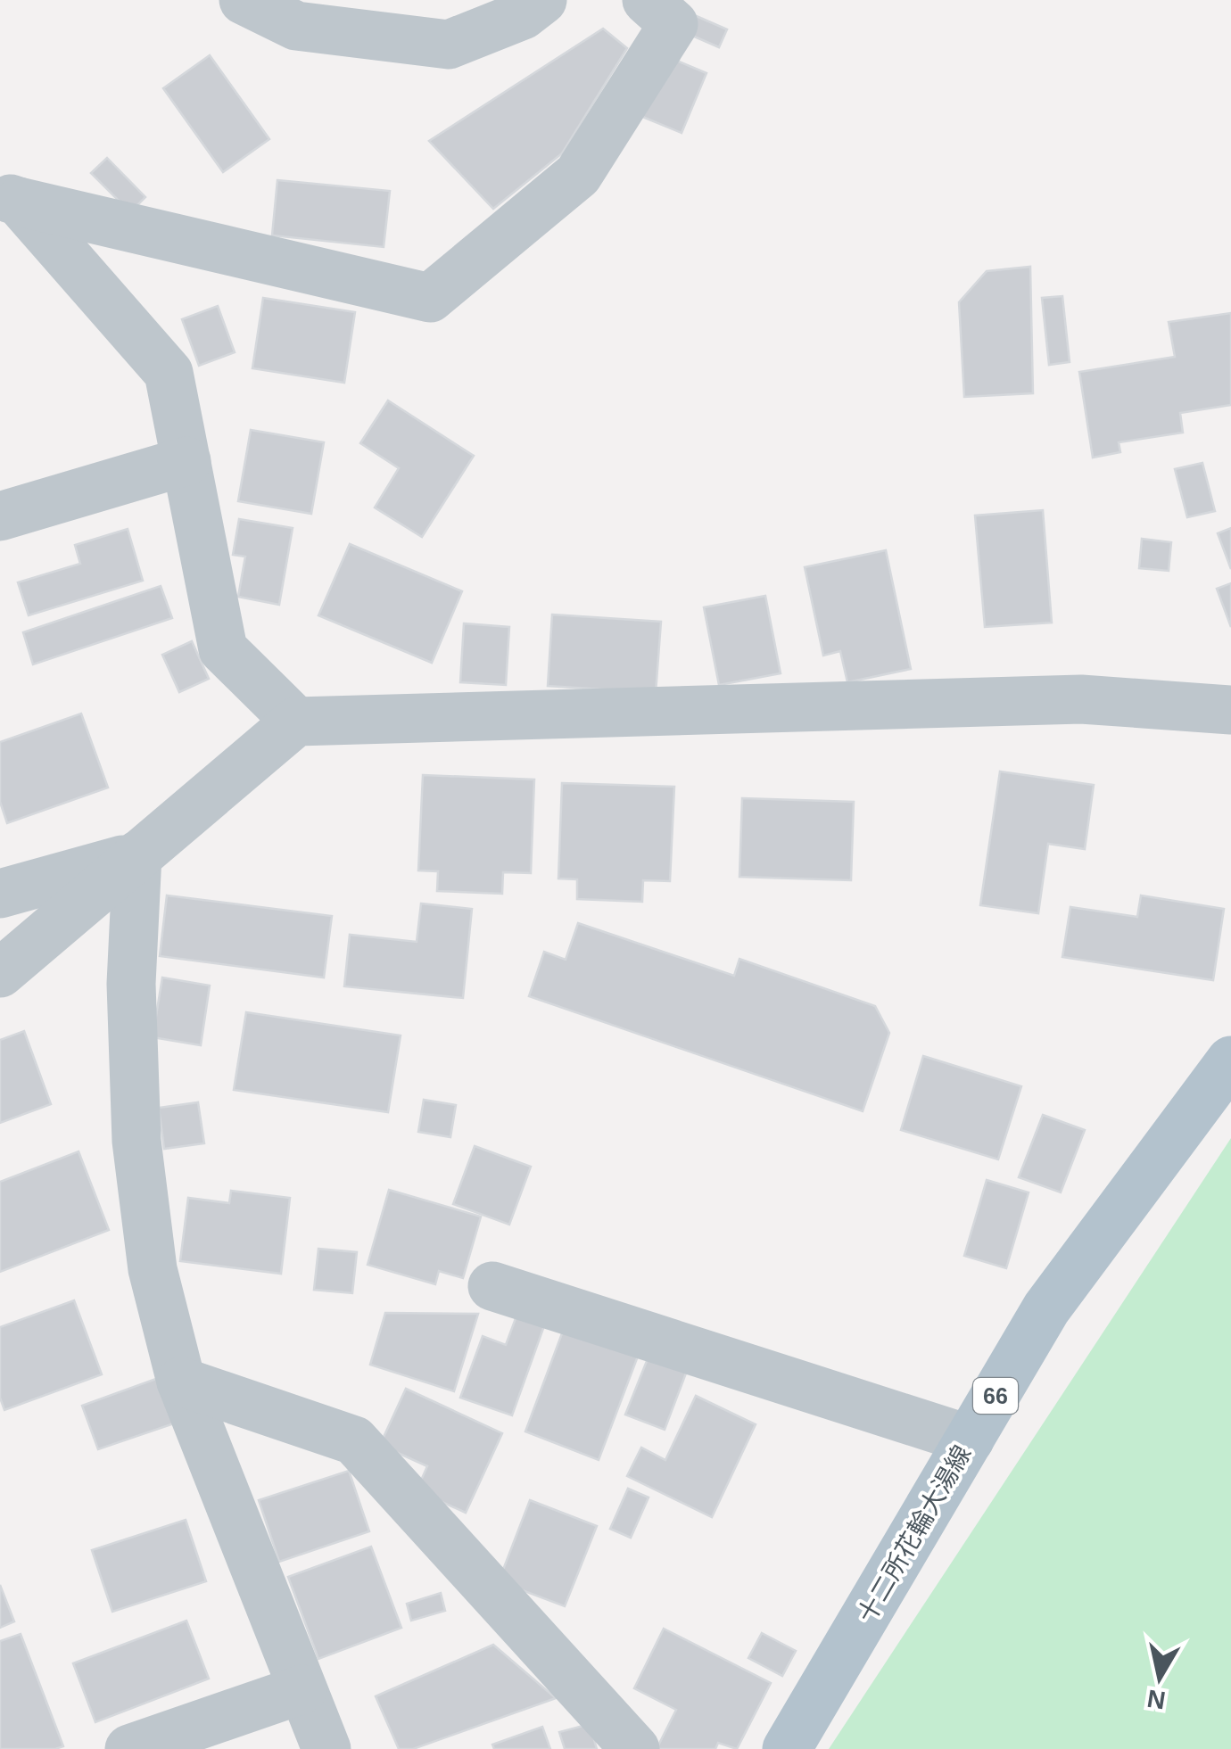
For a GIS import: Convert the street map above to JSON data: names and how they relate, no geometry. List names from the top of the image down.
{
  "streets": {
    "main road": ["66", "十二所花輪大湯線"]
  },
  "north": "bottom"
}
